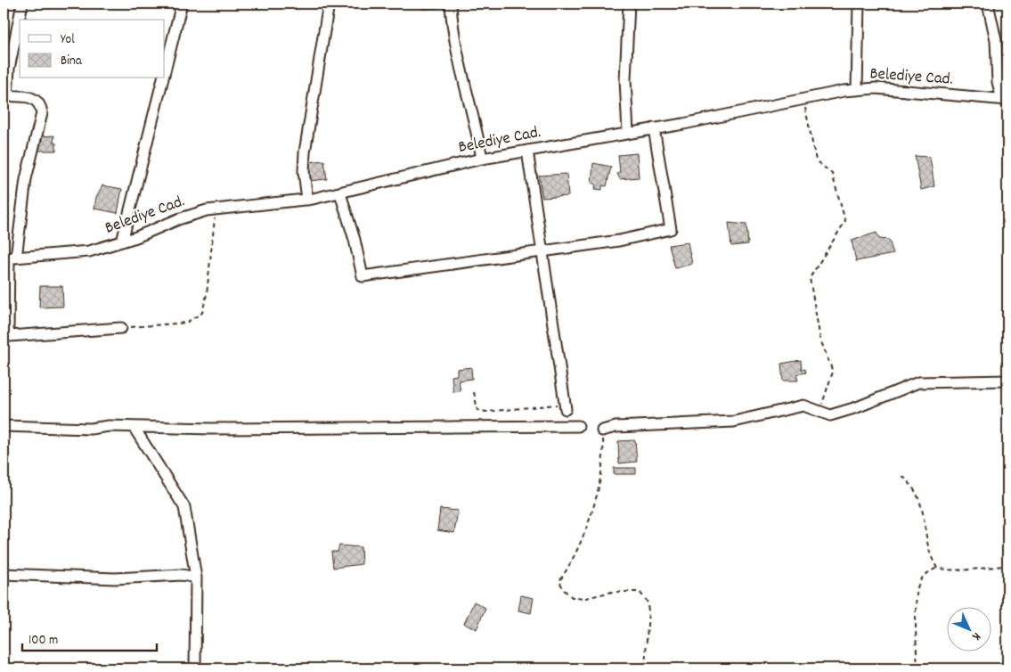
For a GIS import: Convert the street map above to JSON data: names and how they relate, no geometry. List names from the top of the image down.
{
  "streets": {
    "street": ["Belediye Cad."]
  },
  "legend": ["Yol", "Bina"],
  "scale_bar": "100 m",
  "north": "bottom right"
}
